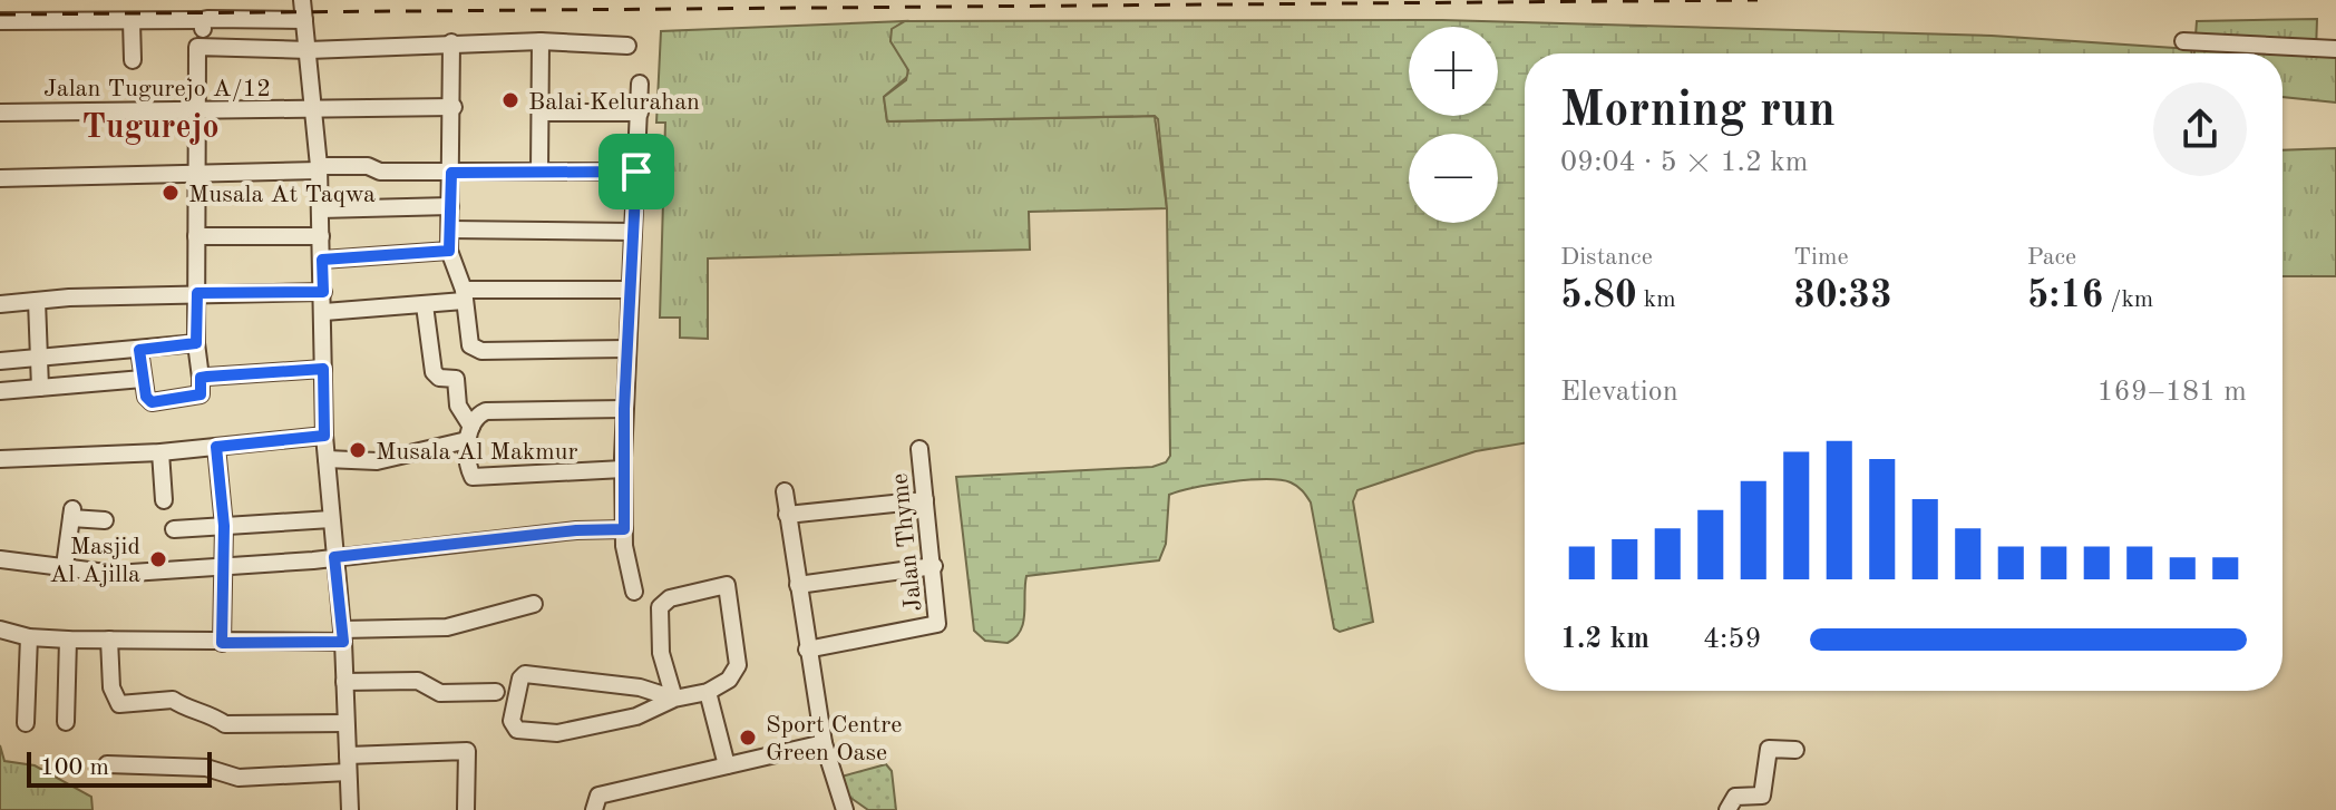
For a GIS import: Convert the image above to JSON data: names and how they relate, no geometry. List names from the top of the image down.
{
  "streets": {
    "street": ["Jalan Tugurejo A/12", "Jalan Thyme"]
  },
  "districts": ["Tugurejo"],
  "places": [
    "Balai Kelurahan",
    "Musala At Taqwa",
    "Musala Al Makmur",
    "Masjid Al Ajilla",
    "Sport Centre Green Oase"
  ],
  "scale_bar": "100 m",
  "page": {
    "map_buttons": ["+", "−"],
    "heading": ["Morning run", "09:04 · 5 × 1.2 km"],
    "stats": [
      ["Distance", "5.80 km"],
      ["Time", "30:33"],
      ["Pace", "5:16 /km"]
    ],
    "chart": ["Elevation", "169–181 m"],
    "list": [
      {
        "name": "1.2 km",
        "note": "4:59"
      }
    ],
    "scale": "100 m"
  }
}
